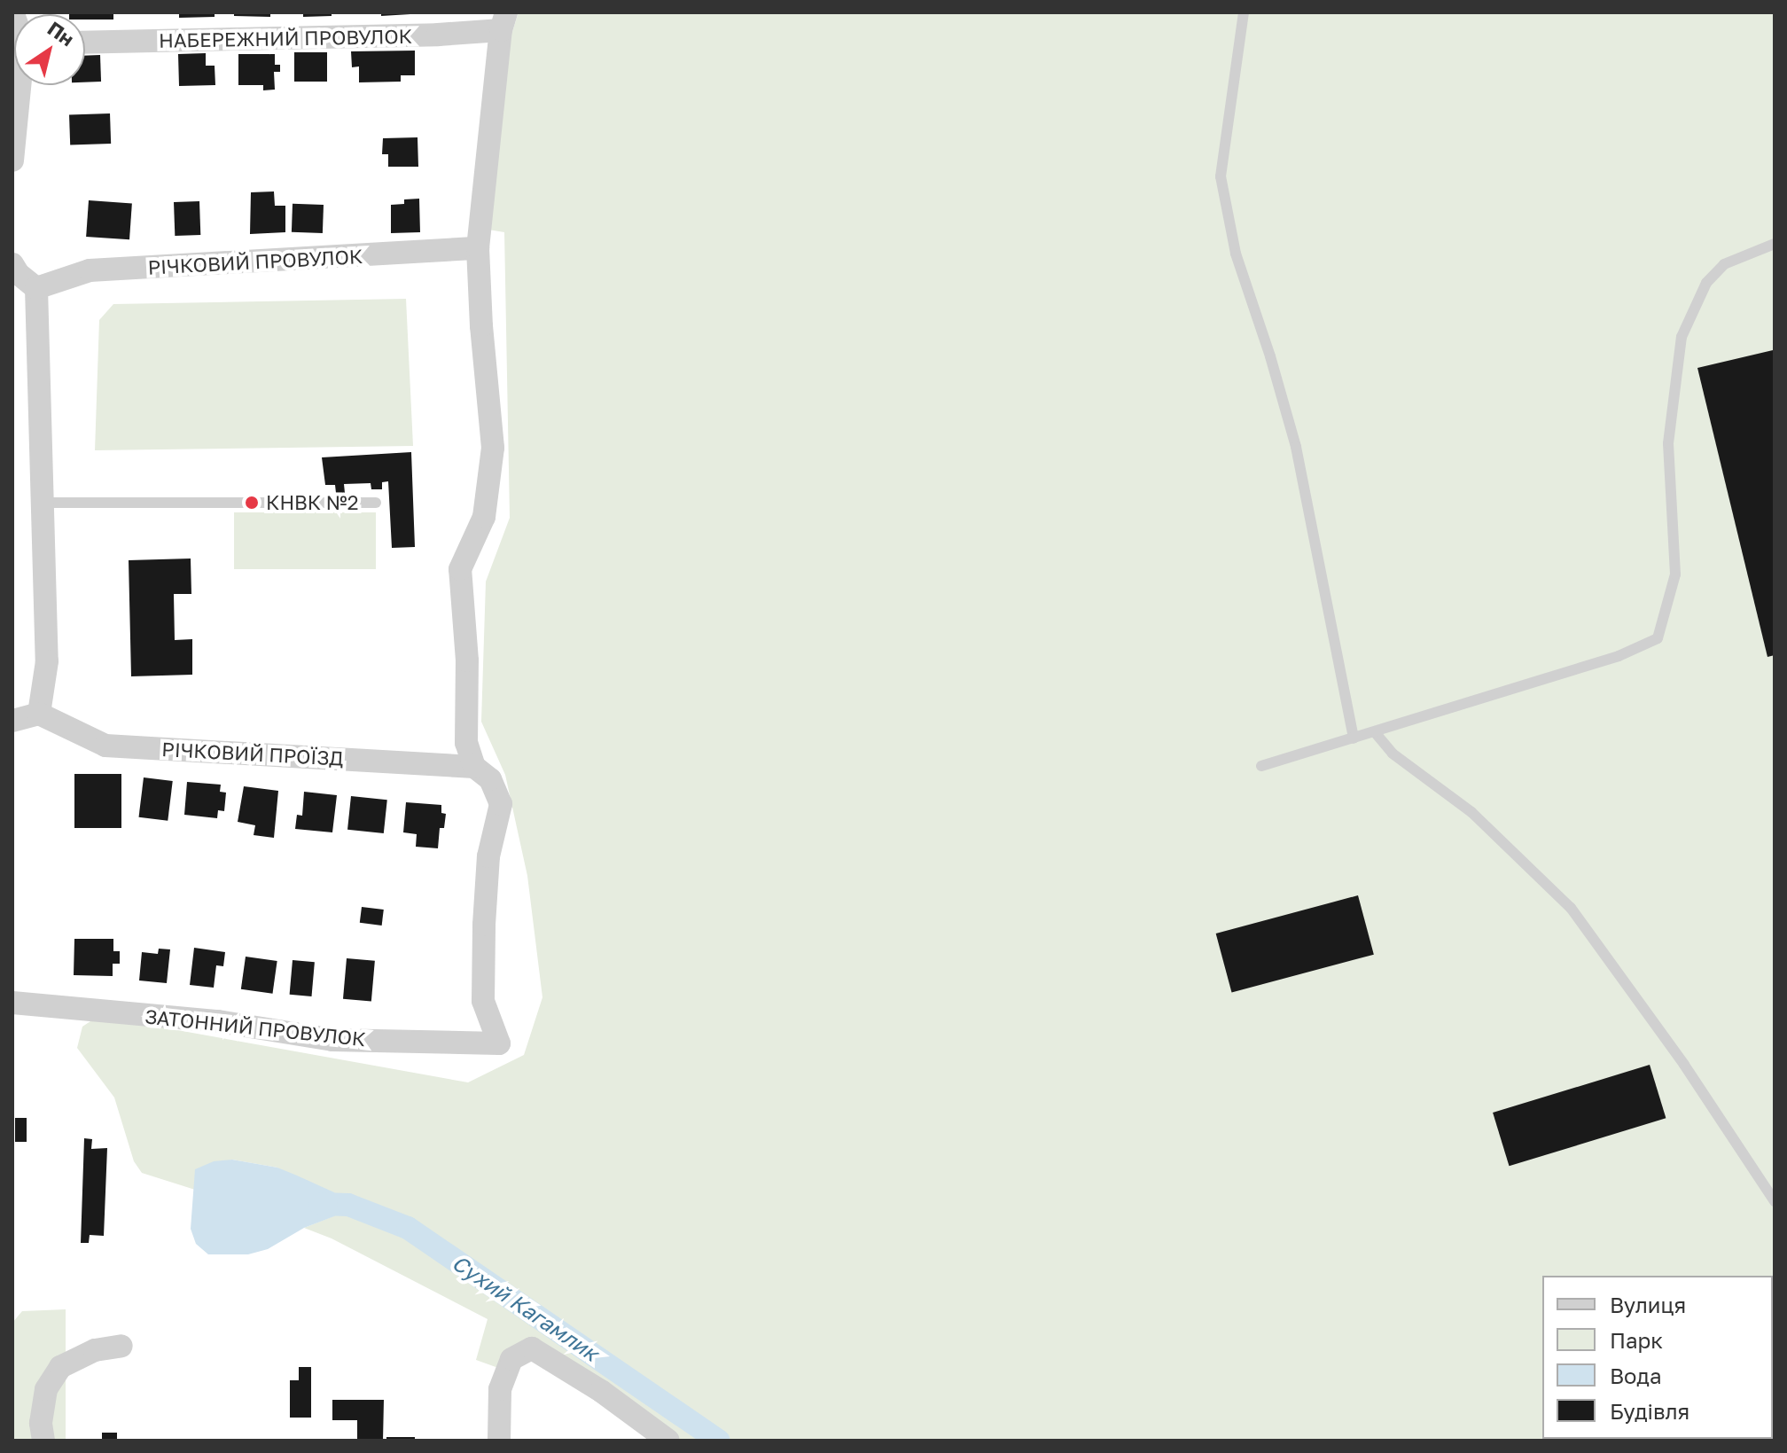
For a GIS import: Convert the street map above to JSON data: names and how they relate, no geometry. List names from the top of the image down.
{
  "streets": {
    "street": [
      "НАБЕРЕЖНИЙ ПРОВУЛОК",
      "РІЧКОВИЙ ПРОВУЛОК",
      "РІЧКОВИЙ ПРОЇЗД",
      "ЗАТОННИЙ ПРОВУЛОК"
    ]
  },
  "crossings": [
    ["РІЧКОВИЙ ПРОЇЗД", "ЗАТОННИЙ ПРОВУЛОК"]
  ],
  "water": ["Сухий Кагамлик"],
  "places": ["КНВК №2"],
  "legend": [
    "Вулиця",
    "Парк",
    "Вода",
    "Будівля"
  ],
  "north": "top right"
}
